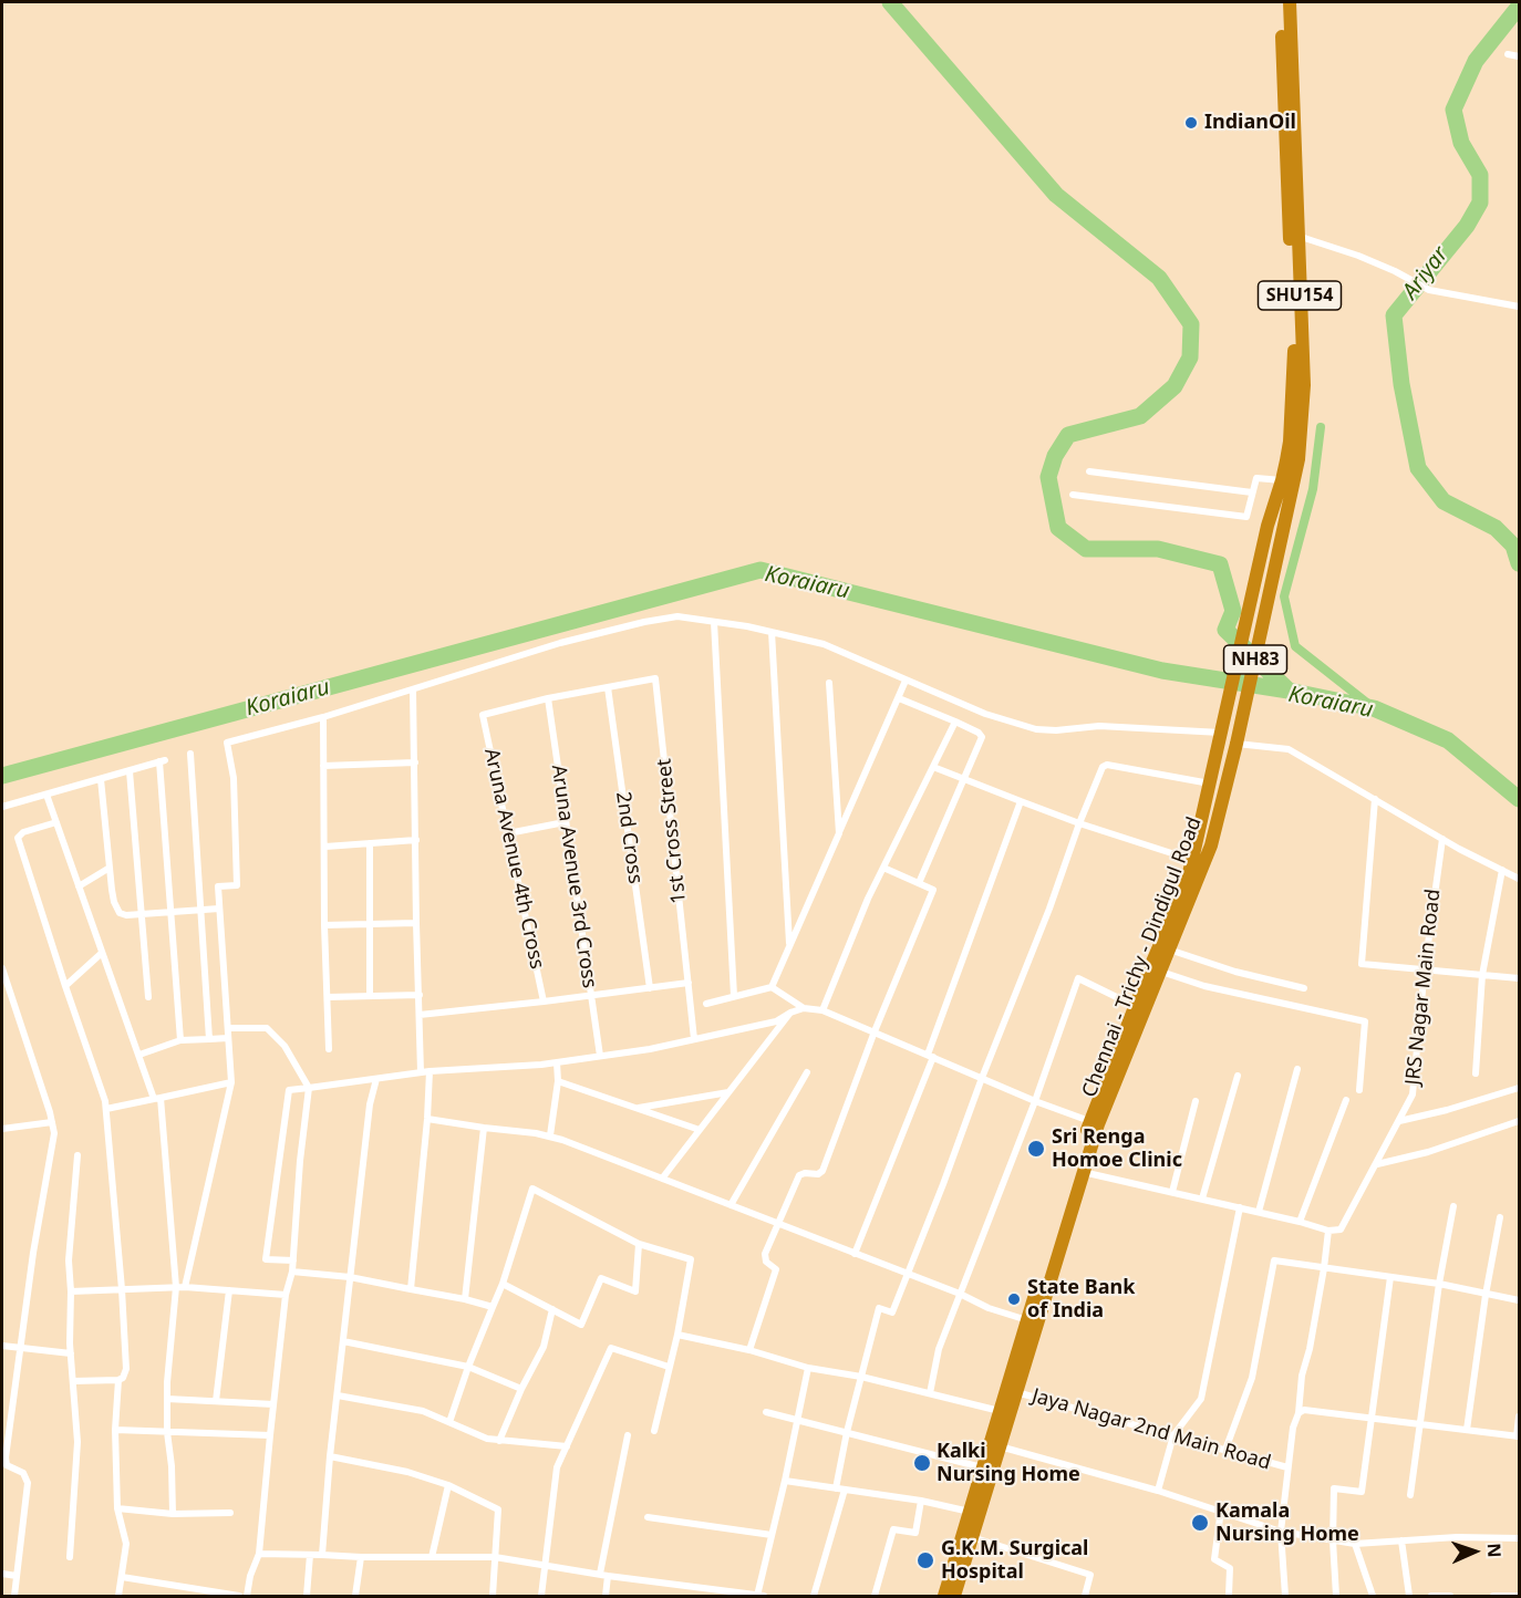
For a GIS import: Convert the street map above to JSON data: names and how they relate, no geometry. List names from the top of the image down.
{
  "streets": {
    "highway": ["SHU154", "NH83", "Chennai - Trichy - Dindigul Road"],
    "street": [
      "1st Cross Street",
      "2nd Cross",
      "Aruna Avenue 4th Cross",
      "Aruna Avenue 3rd Cross",
      "JRS Nagar Main Road",
      "Jaya Nagar 2nd Main Road"
    ]
  },
  "crossings": [
    ["1st Cross Street", "2nd Cross"],
    ["Aruna Avenue 4th Cross", "Aruna Avenue 3rd Cross"],
    ["Chennai - Trichy - Dindigul Road", "Jaya Nagar 2nd Main Road"]
  ],
  "water": ["Ariyar", "Koraiaru"],
  "places": [
    "IndianOil",
    "Sri Renga Homoe Clinic",
    "State Bank of India",
    "Kalki Nursing Home",
    "Kamala Nursing Home",
    "G.K.M. Surgical Hospital"
  ],
  "north": "right"
}
